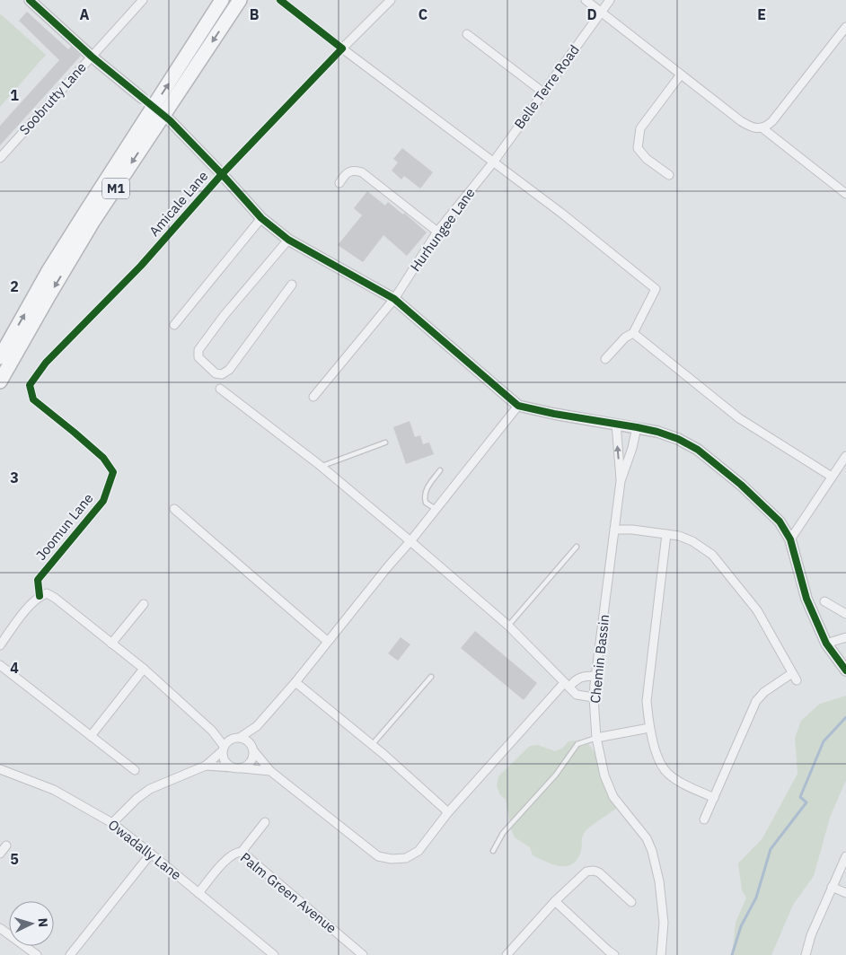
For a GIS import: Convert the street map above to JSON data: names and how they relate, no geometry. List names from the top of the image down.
{
  "streets": {
    "highway": ["M1"],
    "street": [
      "Belle Terre Road",
      "Soobrutty Lane",
      "Amicale Lane",
      "Hurhungee Lane",
      "Joomun Lane",
      "Chemin Bassin",
      "Owadally Lane",
      "Palm Green Avenue"
    ]
  },
  "crossings": [
    ["Belle Terre Road", "Hurhungee Lane"],
    ["Amicale Lane", "Joomun Lane"],
    ["Owadally Lane", "Palm Green Avenue"]
  ],
  "north": "right",
  "grid": {
    "columns": [
      "A",
      "B",
      "C",
      "D",
      "E"
    ],
    "rows": [
      "1",
      "2",
      "3",
      "4",
      "5"
    ]
  }
}
